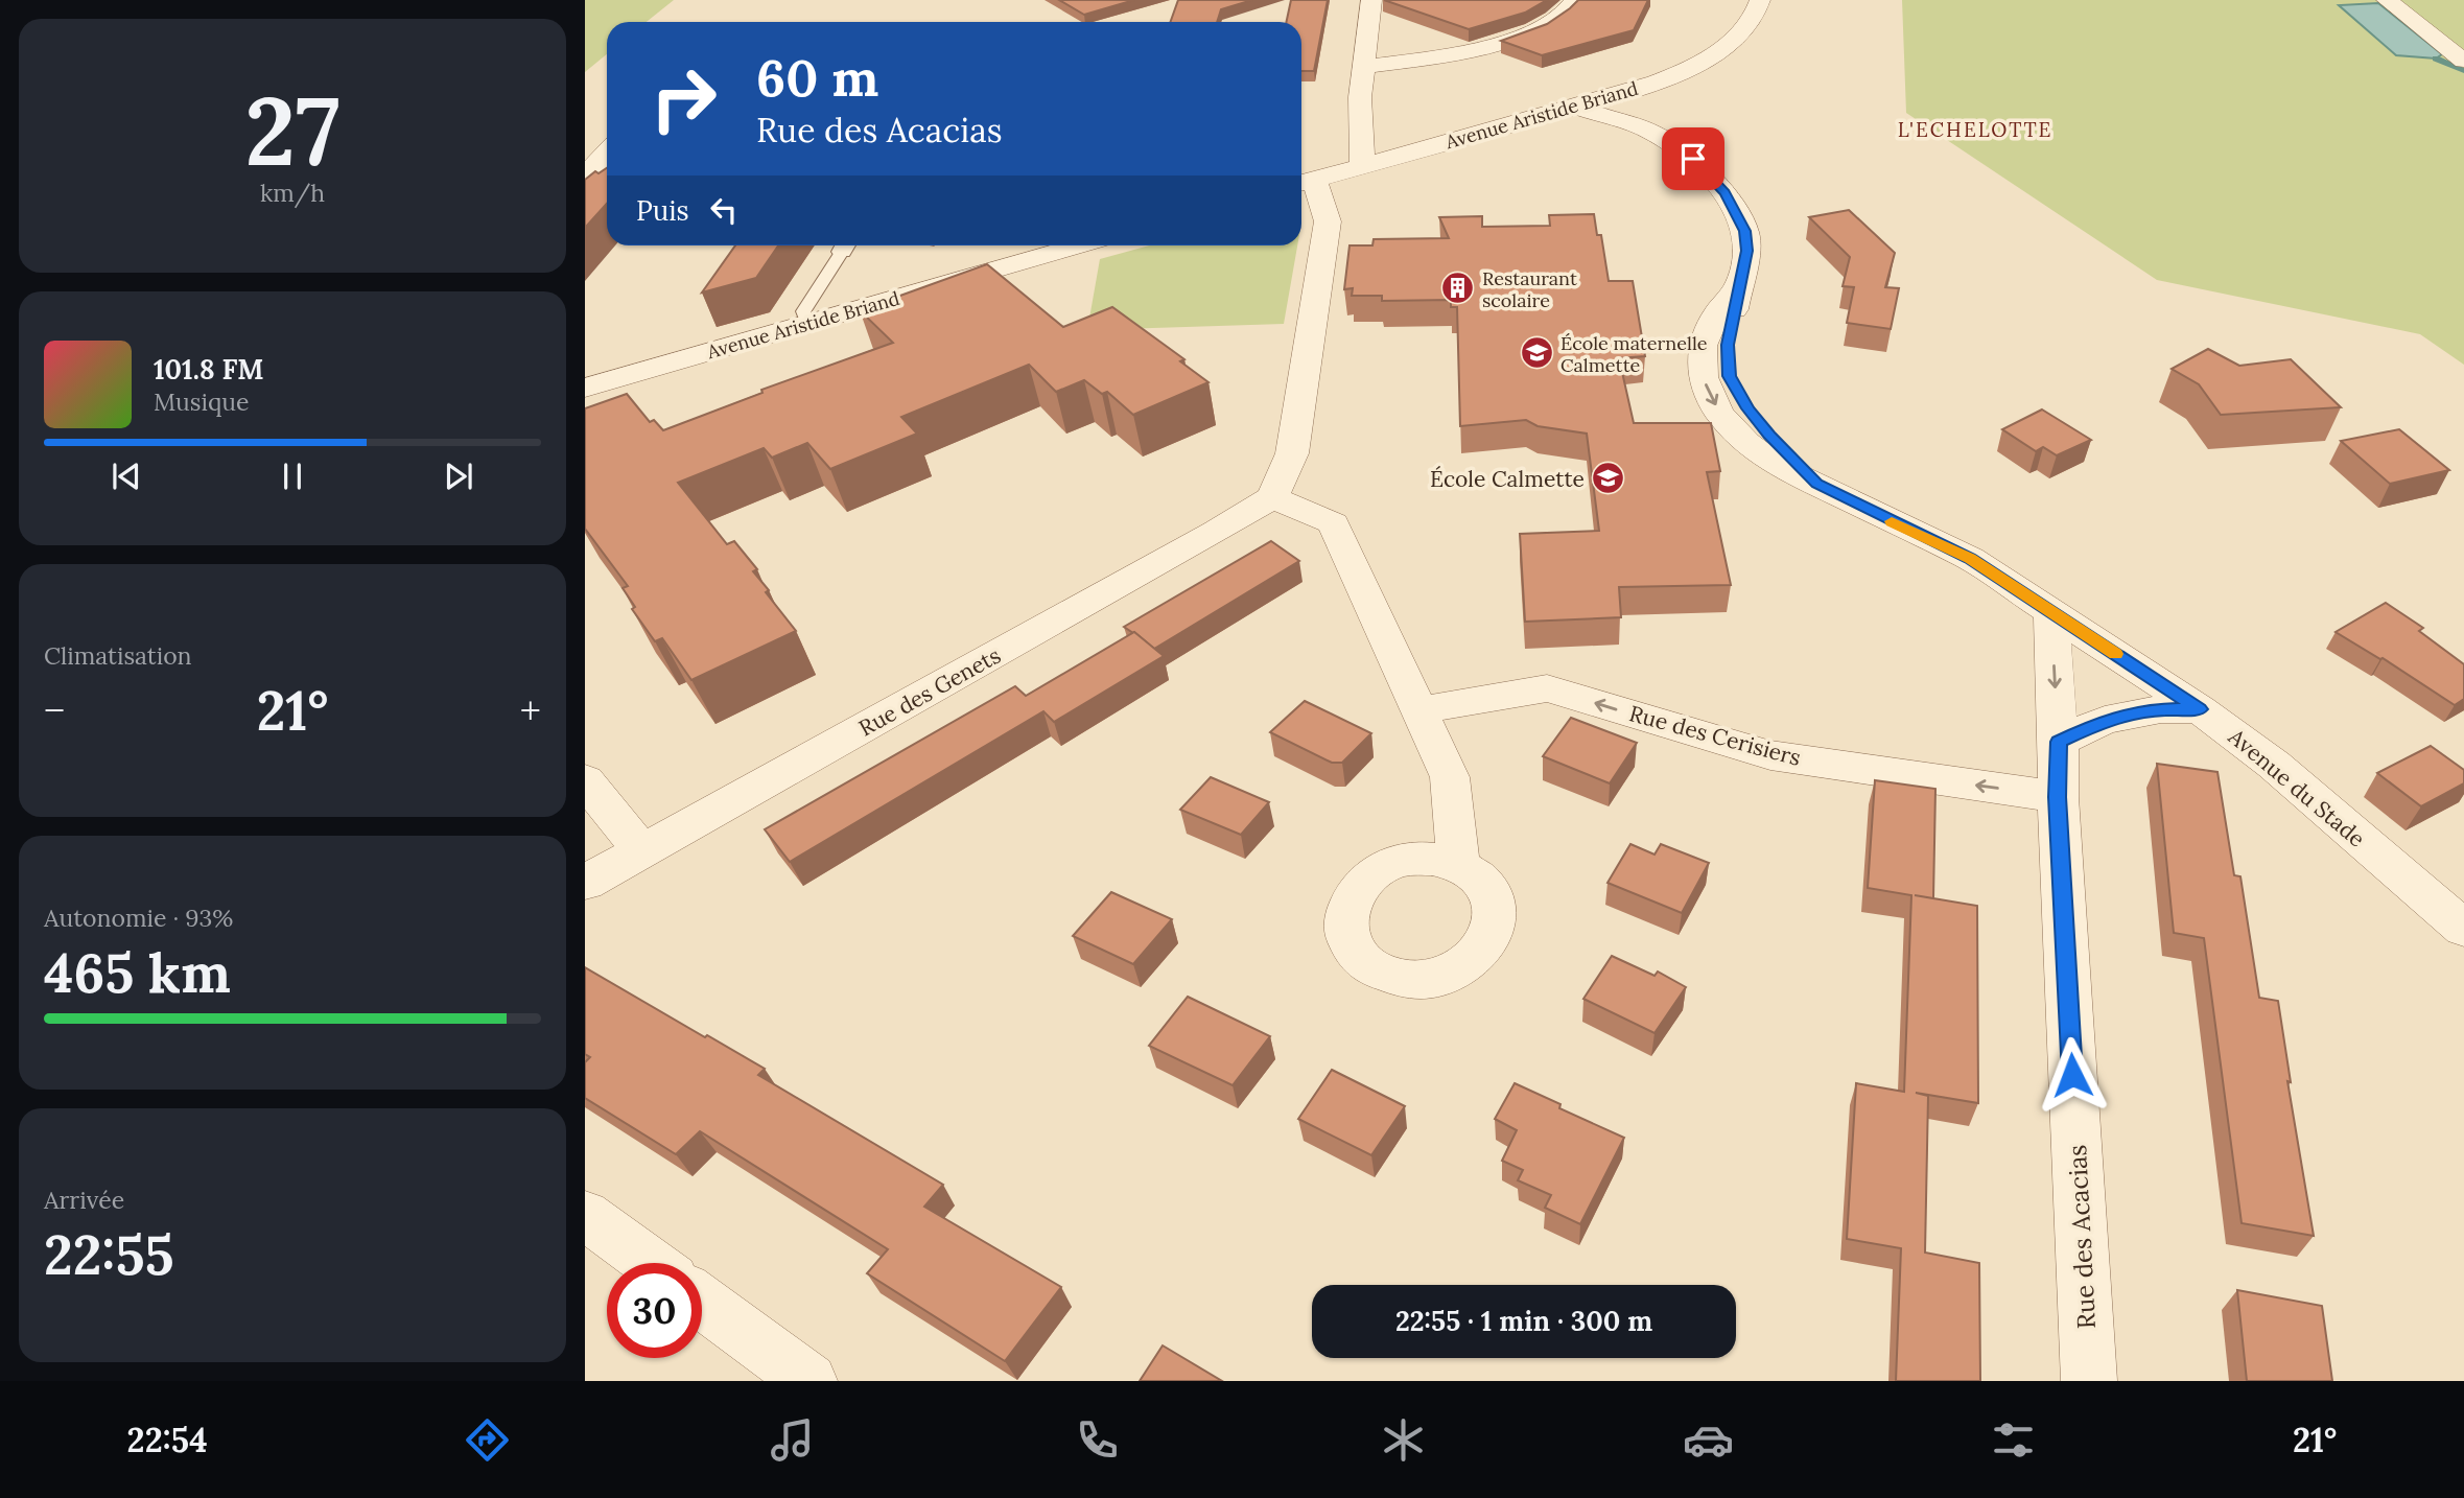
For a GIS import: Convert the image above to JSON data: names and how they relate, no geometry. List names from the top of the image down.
{
  "streets": {
    "street": [
      "Avenue Aristide Briand",
      "Rue des Genets",
      "Rue des Cerisiers",
      "Avenue du Stade",
      "Rue des Acacias"
    ]
  },
  "crossings": [
    ["Avenue Aristide Briand", "Avenue du Stade"],
    ["Rue des Cerisiers", "Rue des Acacias"],
    ["Avenue du Stade", "Rue des Acacias"]
  ],
  "one_way": ["Rue des Cerisiers"],
  "districts": ["L'ECHELOTTE"],
  "places": {
    "building": ["Restaurant scolaire"],
    "school or university": ["École maternelle Calmette", "École Calmette"]
  },
  "page": {
    "tile": [
      ["27", "km/h"],
      "Climatisation",
      ["Autonomie · 93%", "465 km"],
      ["Arrivée", "22:55"]
    ],
    "turn": ["60 m", "Rue des Acacias"],
    "then": "Puis",
    "song": ["101.8 FM", "Musique"],
    "heat": ["−", "21°", "+"],
    "limit": "30",
    "trip": "22:55 · 1 min · 300 m",
    "tabs": ["22:54", "21°"]
  }
}
